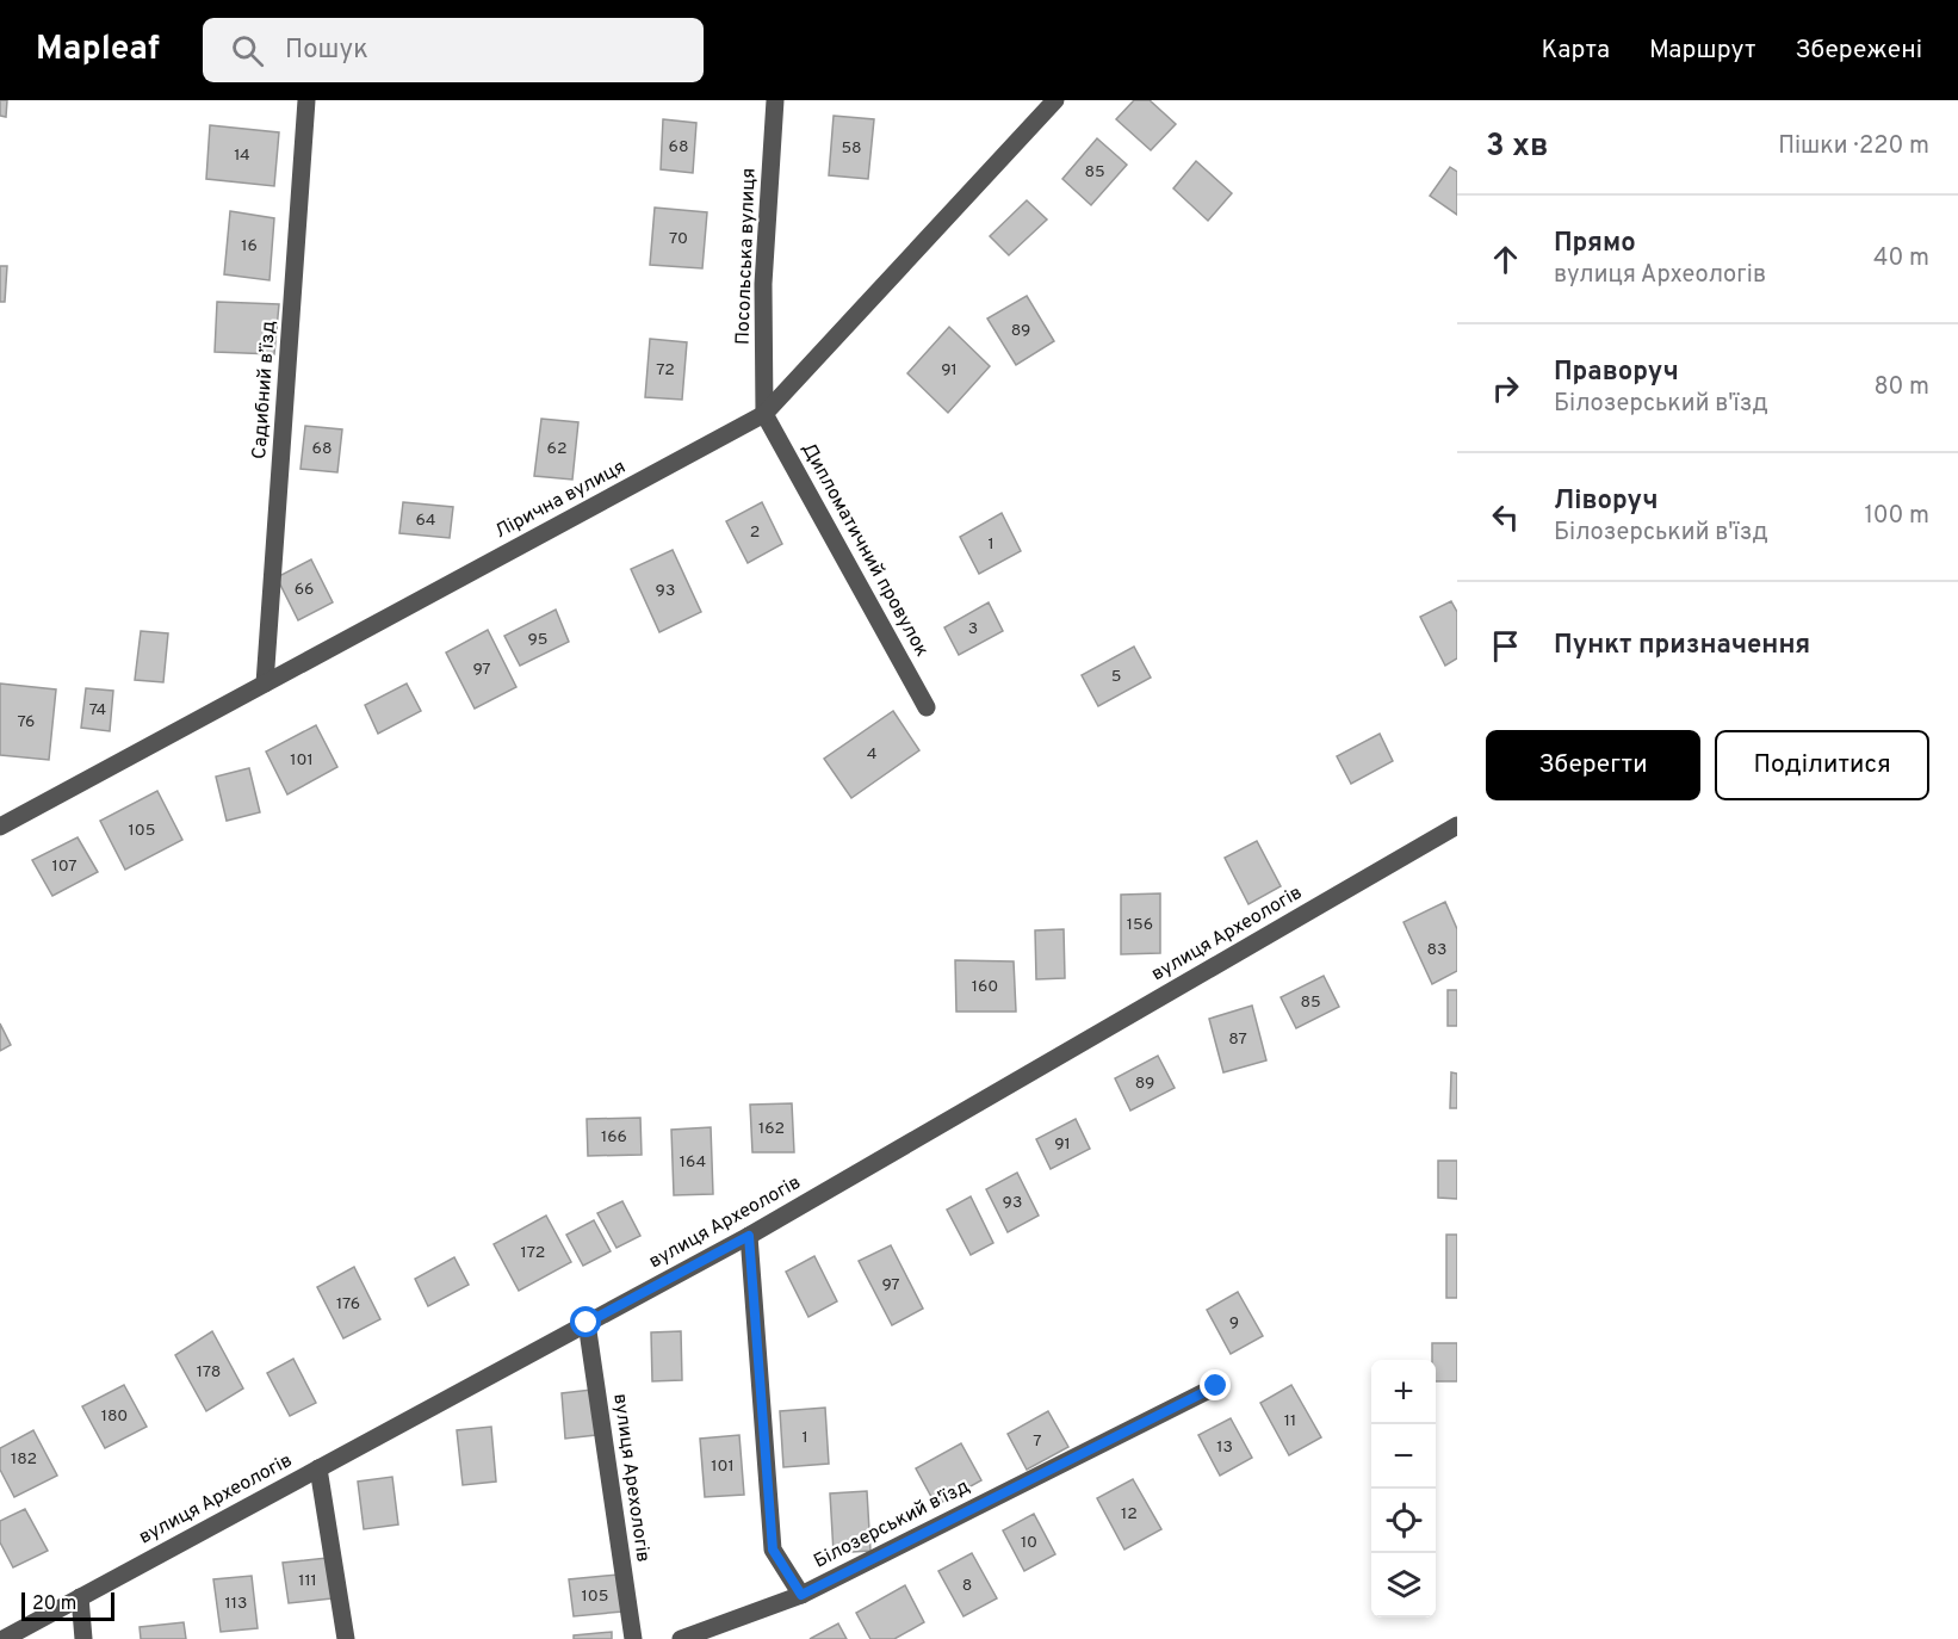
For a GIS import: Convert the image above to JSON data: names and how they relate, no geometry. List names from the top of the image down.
{
  "streets": {
    "street": [
      "Посольська вулиця",
      "Садибний в’їзд",
      "Лірична вулиця",
      "Дипломатичний провулок",
      "вулиця Археологів",
      "вулиця Арехологів",
      "Білозерський в'їзд"
    ]
  },
  "crossings": [
    ["Посольська вулиця", "Лірична вулиця"],
    ["Посольська вулиця", "Дипломатичний провулок"],
    ["Садибний в’їзд", "Лірична вулиця"],
    ["Лірична вулиця", "Дипломатичний провулок"],
    ["вулиця Археологів", "вулиця Арехологів"],
    ["вулиця Археологів", "Білозерський в'їзд"]
  ],
  "house_numbers": [
    "68",
    "58",
    "14",
    "85",
    "70",
    "16",
    "89",
    "72",
    "91",
    "68",
    "62",
    "64",
    "2",
    "1",
    "66",
    "93",
    "3",
    "95",
    "97",
    "5",
    "74",
    "76",
    "4",
    "101",
    "105",
    "107",
    "156",
    "83",
    "160",
    "85",
    "87",
    "89",
    "162",
    "166",
    "91",
    "164",
    "93",
    "172",
    "97",
    "176",
    "9",
    "178",
    "180",
    "11",
    "1",
    "7",
    "13",
    "182",
    "101",
    "12",
    "10",
    "111",
    "8",
    "105",
    "113"
  ],
  "scale_bar": "20 m",
  "page": {
    "header": "Mapleaf",
    "search": "Пошук",
    "nav": ["Карта", "Маршрут", "Збережені"],
    "heading": ["3 хв", "Пішки · 220 m"],
    "list": [
      ["Прямо", "вулиця Археологів", "40 m"],
      ["Праворуч", "Білозерський в'їзд", "80 m"],
      ["Ліворуч", "Білозерський в'їзд", "100 m"],
      "Пункт призначення"
    ],
    "buttons": ["Зберегти", "Поділитися"],
    "map_buttons": ["+", "−"],
    "scale": "20 m"
  }
}
